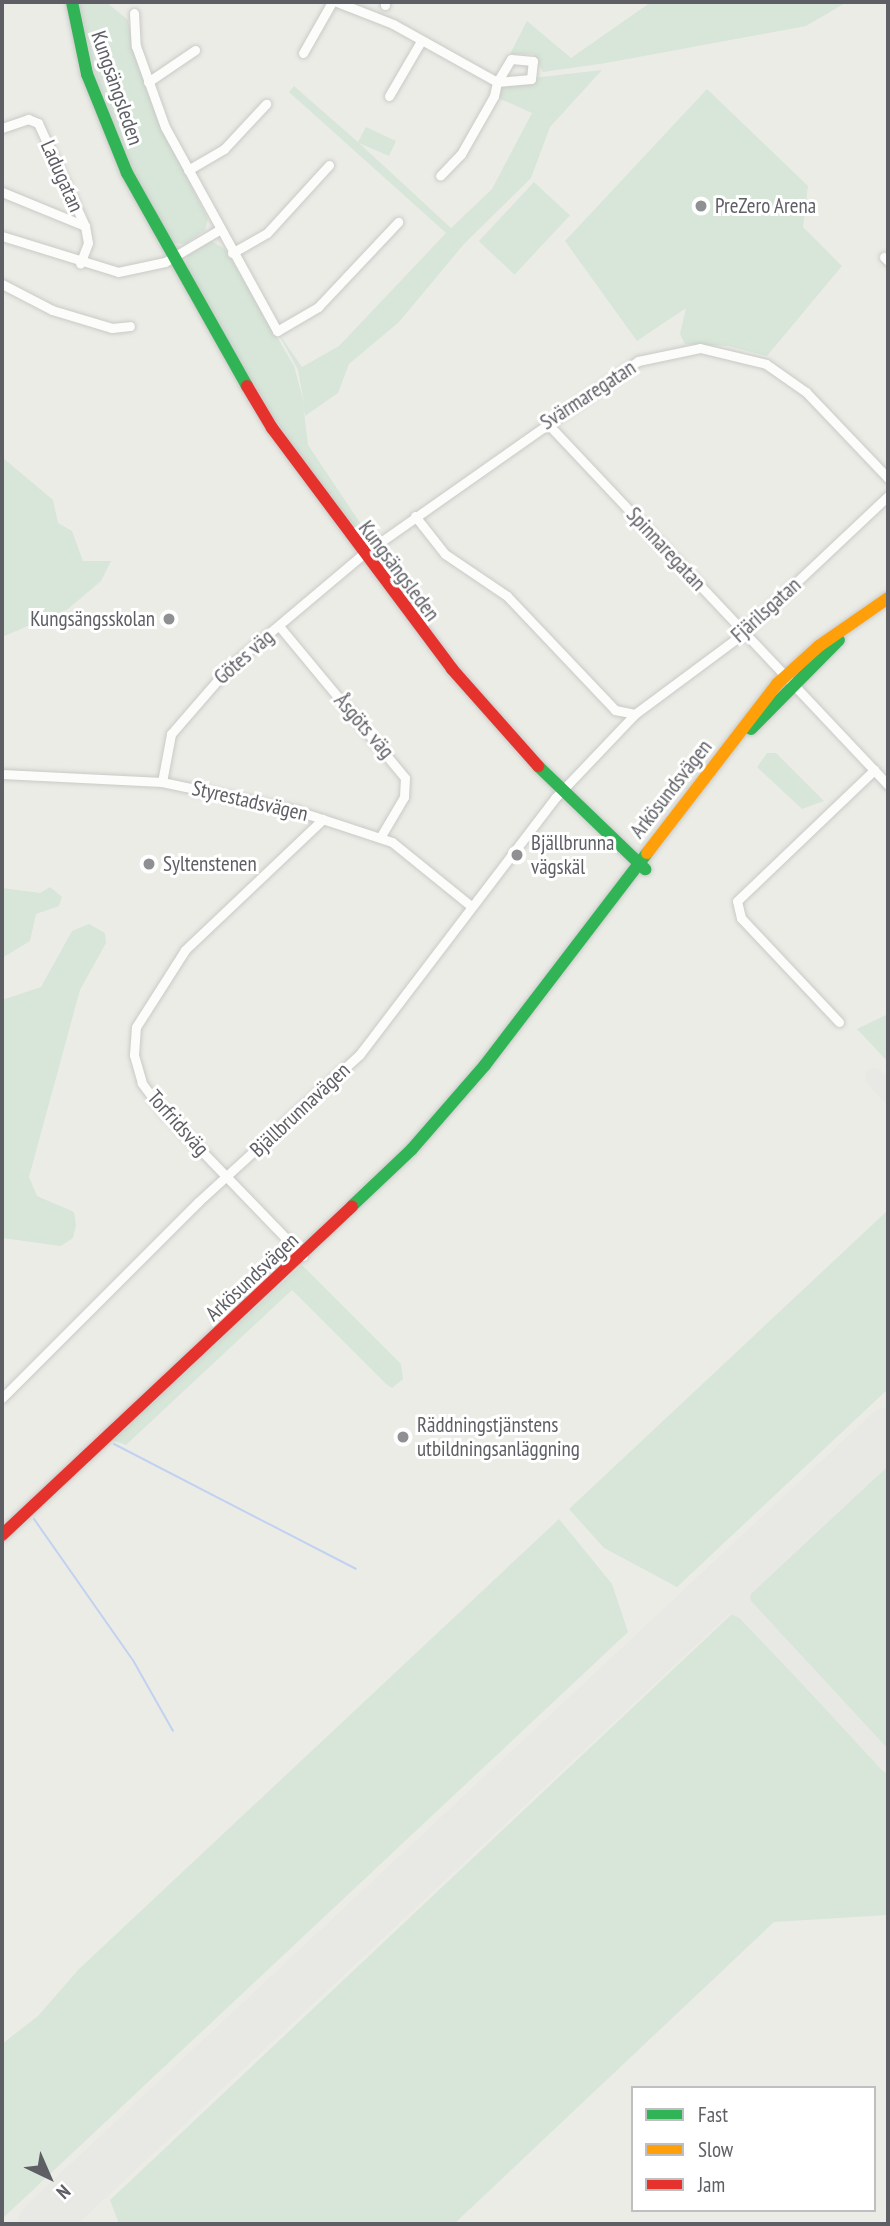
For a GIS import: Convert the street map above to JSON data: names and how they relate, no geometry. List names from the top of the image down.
{
  "streets": {
    "main road": ["Kungsängsleden", "Arkösundsvägen"],
    "street": [
      "Ladugatan",
      "Svärmaregatan",
      "Spinnaregatan",
      "Fjärilsgatan",
      "Götes väg",
      "Åsgöts väg",
      "Styrestadsvägen",
      "Bjällbrunnavägen",
      "Torfridsväg"
    ]
  },
  "crossings": [
    ["Kungsängsleden", "Svärmaregatan"],
    ["Kungsängsleden", "Fjärilsgatan"],
    ["Kungsängsleden", "Götes väg"],
    ["Kungsängsleden", "Arkösundsvägen"],
    ["Kungsängsleden", "Bjällbrunnavägen"],
    ["Svärmaregatan", "Spinnaregatan"],
    ["Svärmaregatan", "Götes väg"],
    ["Spinnaregatan", "Fjärilsgatan"],
    ["Spinnaregatan", "Arkösundsvägen"],
    ["Fjärilsgatan", "Bjällbrunnavägen"],
    ["Götes väg", "Åsgöts väg"],
    ["Götes väg", "Styrestadsvägen"],
    ["Åsgöts väg", "Styrestadsvägen"],
    ["Arkösundsvägen", "Torfridsväg"],
    ["Styrestadsvägen", "Bjällbrunnavägen"],
    ["Styrestadsvägen", "Torfridsväg"],
    ["Bjällbrunnavägen", "Torfridsväg"]
  ],
  "places": [
    "PreZero Arena",
    "Kungsängsskolan",
    "Bjällbrunna vägskäl",
    "Syltenstenen",
    "Räddningstjänstens utbildningsanläggning"
  ],
  "legend": ["Fast", "Slow", "Jam"],
  "north": "bottom right"
}
